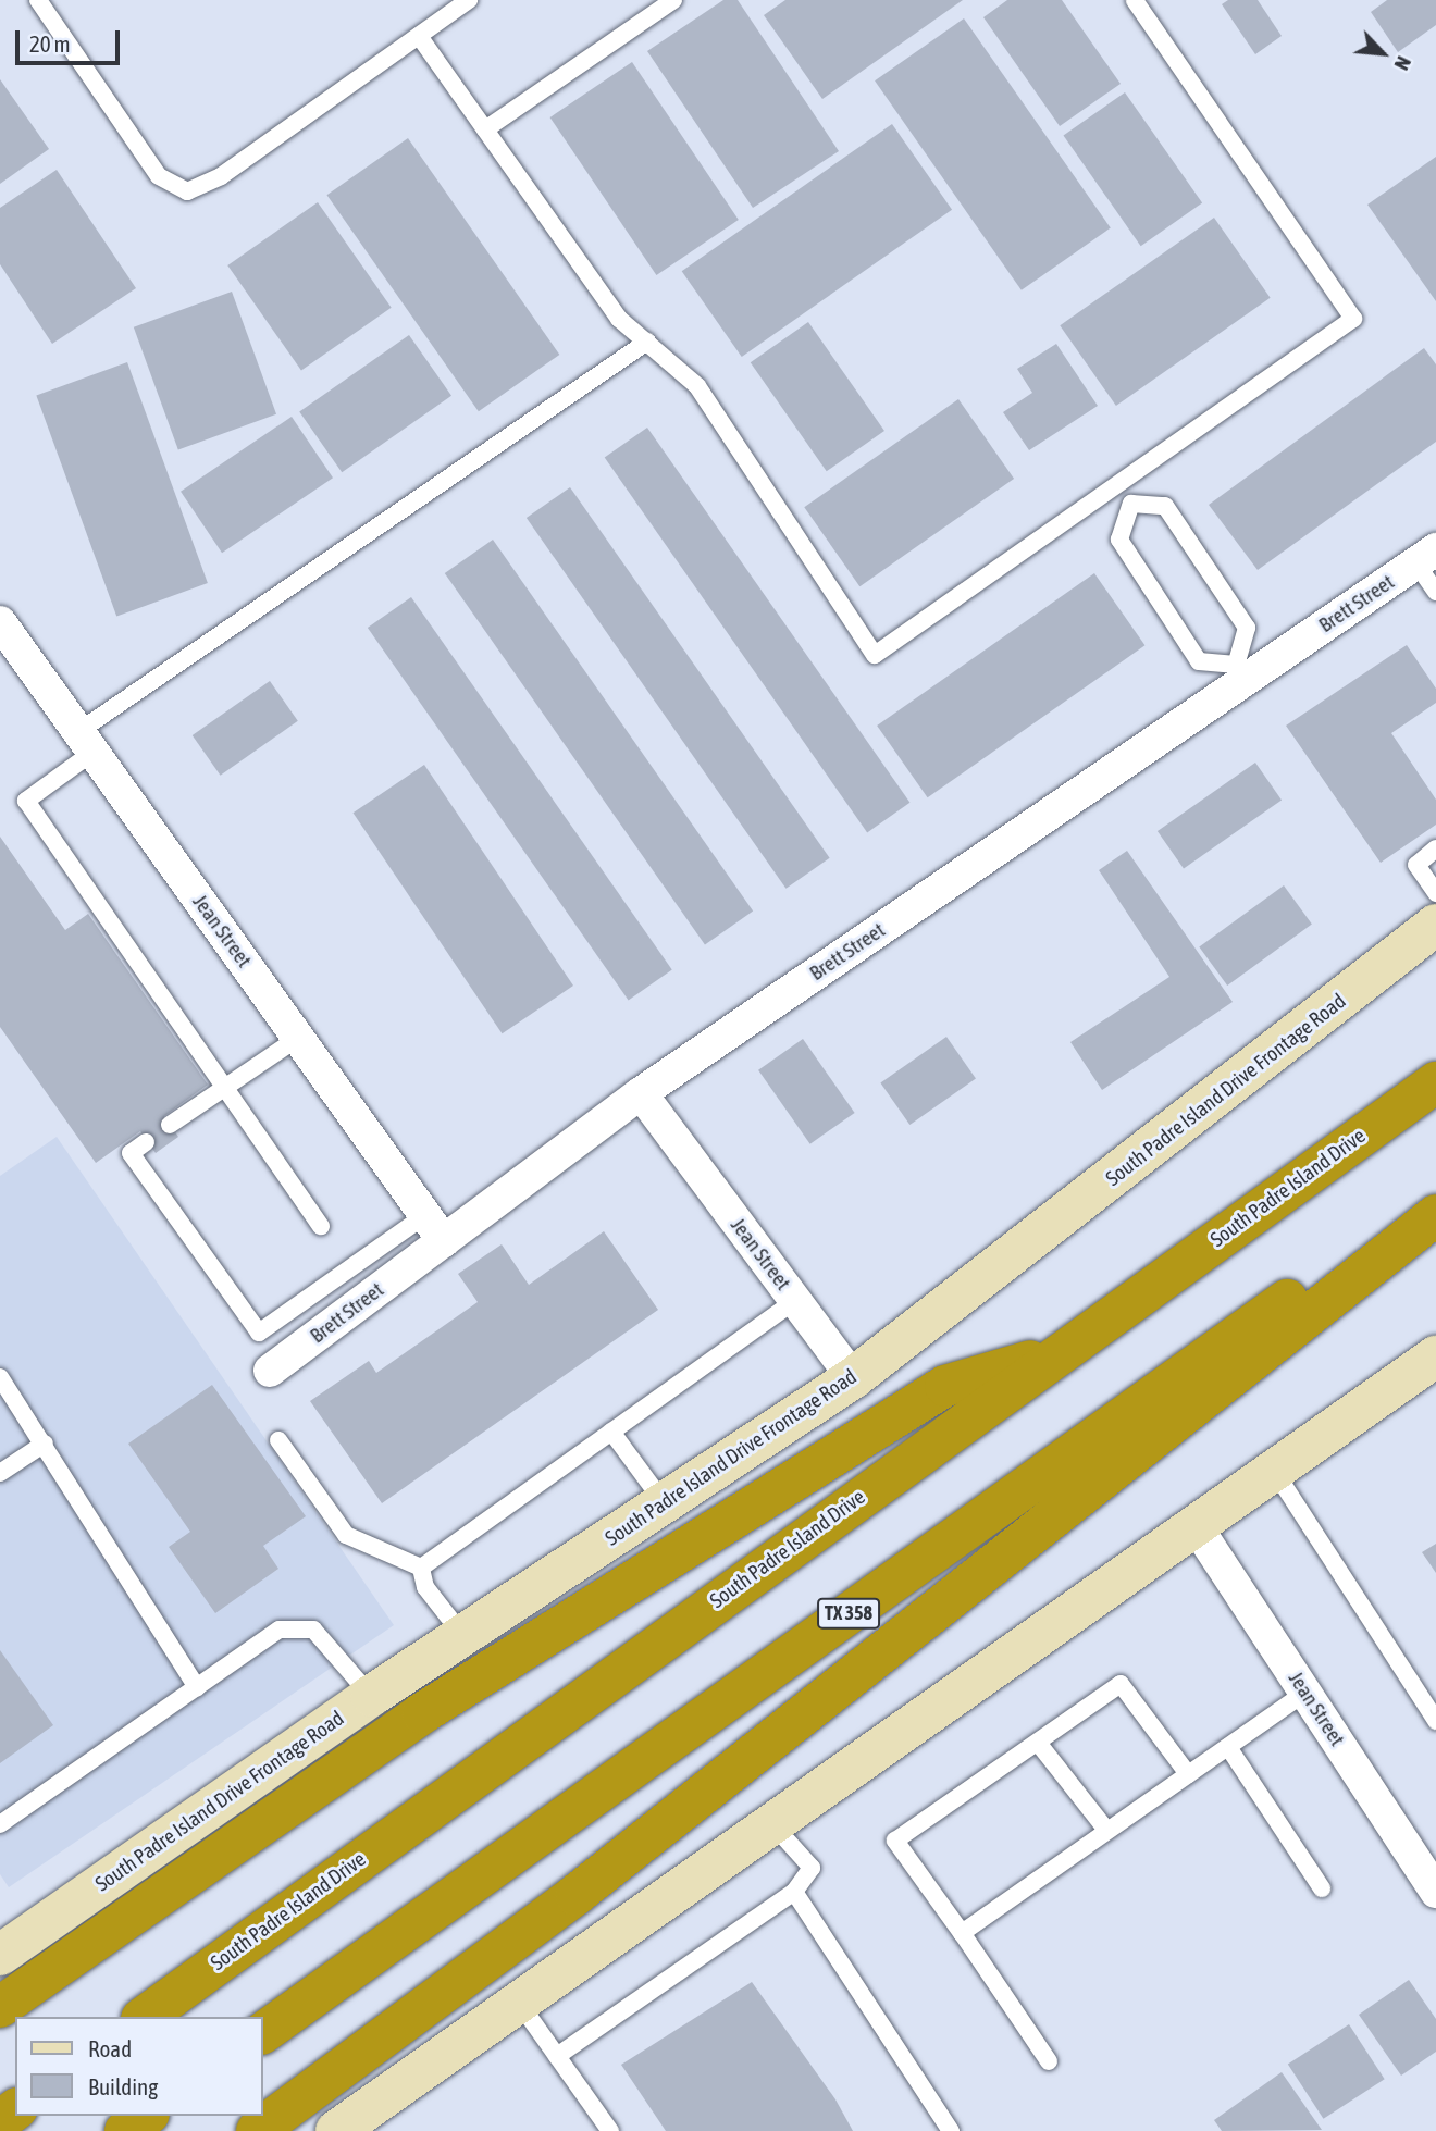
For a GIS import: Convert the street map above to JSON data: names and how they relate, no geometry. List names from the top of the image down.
{
  "streets": {
    "highway": ["South Padre Island Drive", "TX 358"],
    "main road": ["South Padre Island Drive Frontage Road"],
    "street": ["Brett Street", "Jean Street"]
  },
  "crossings": [
    ["Brett Street", "Jean Street"],
    ["Jean Street", "South Padre Island Drive Frontage Road"]
  ],
  "legend": ["Road", "Building"],
  "scale_bar": "20 m",
  "north": "bottom right"
}
